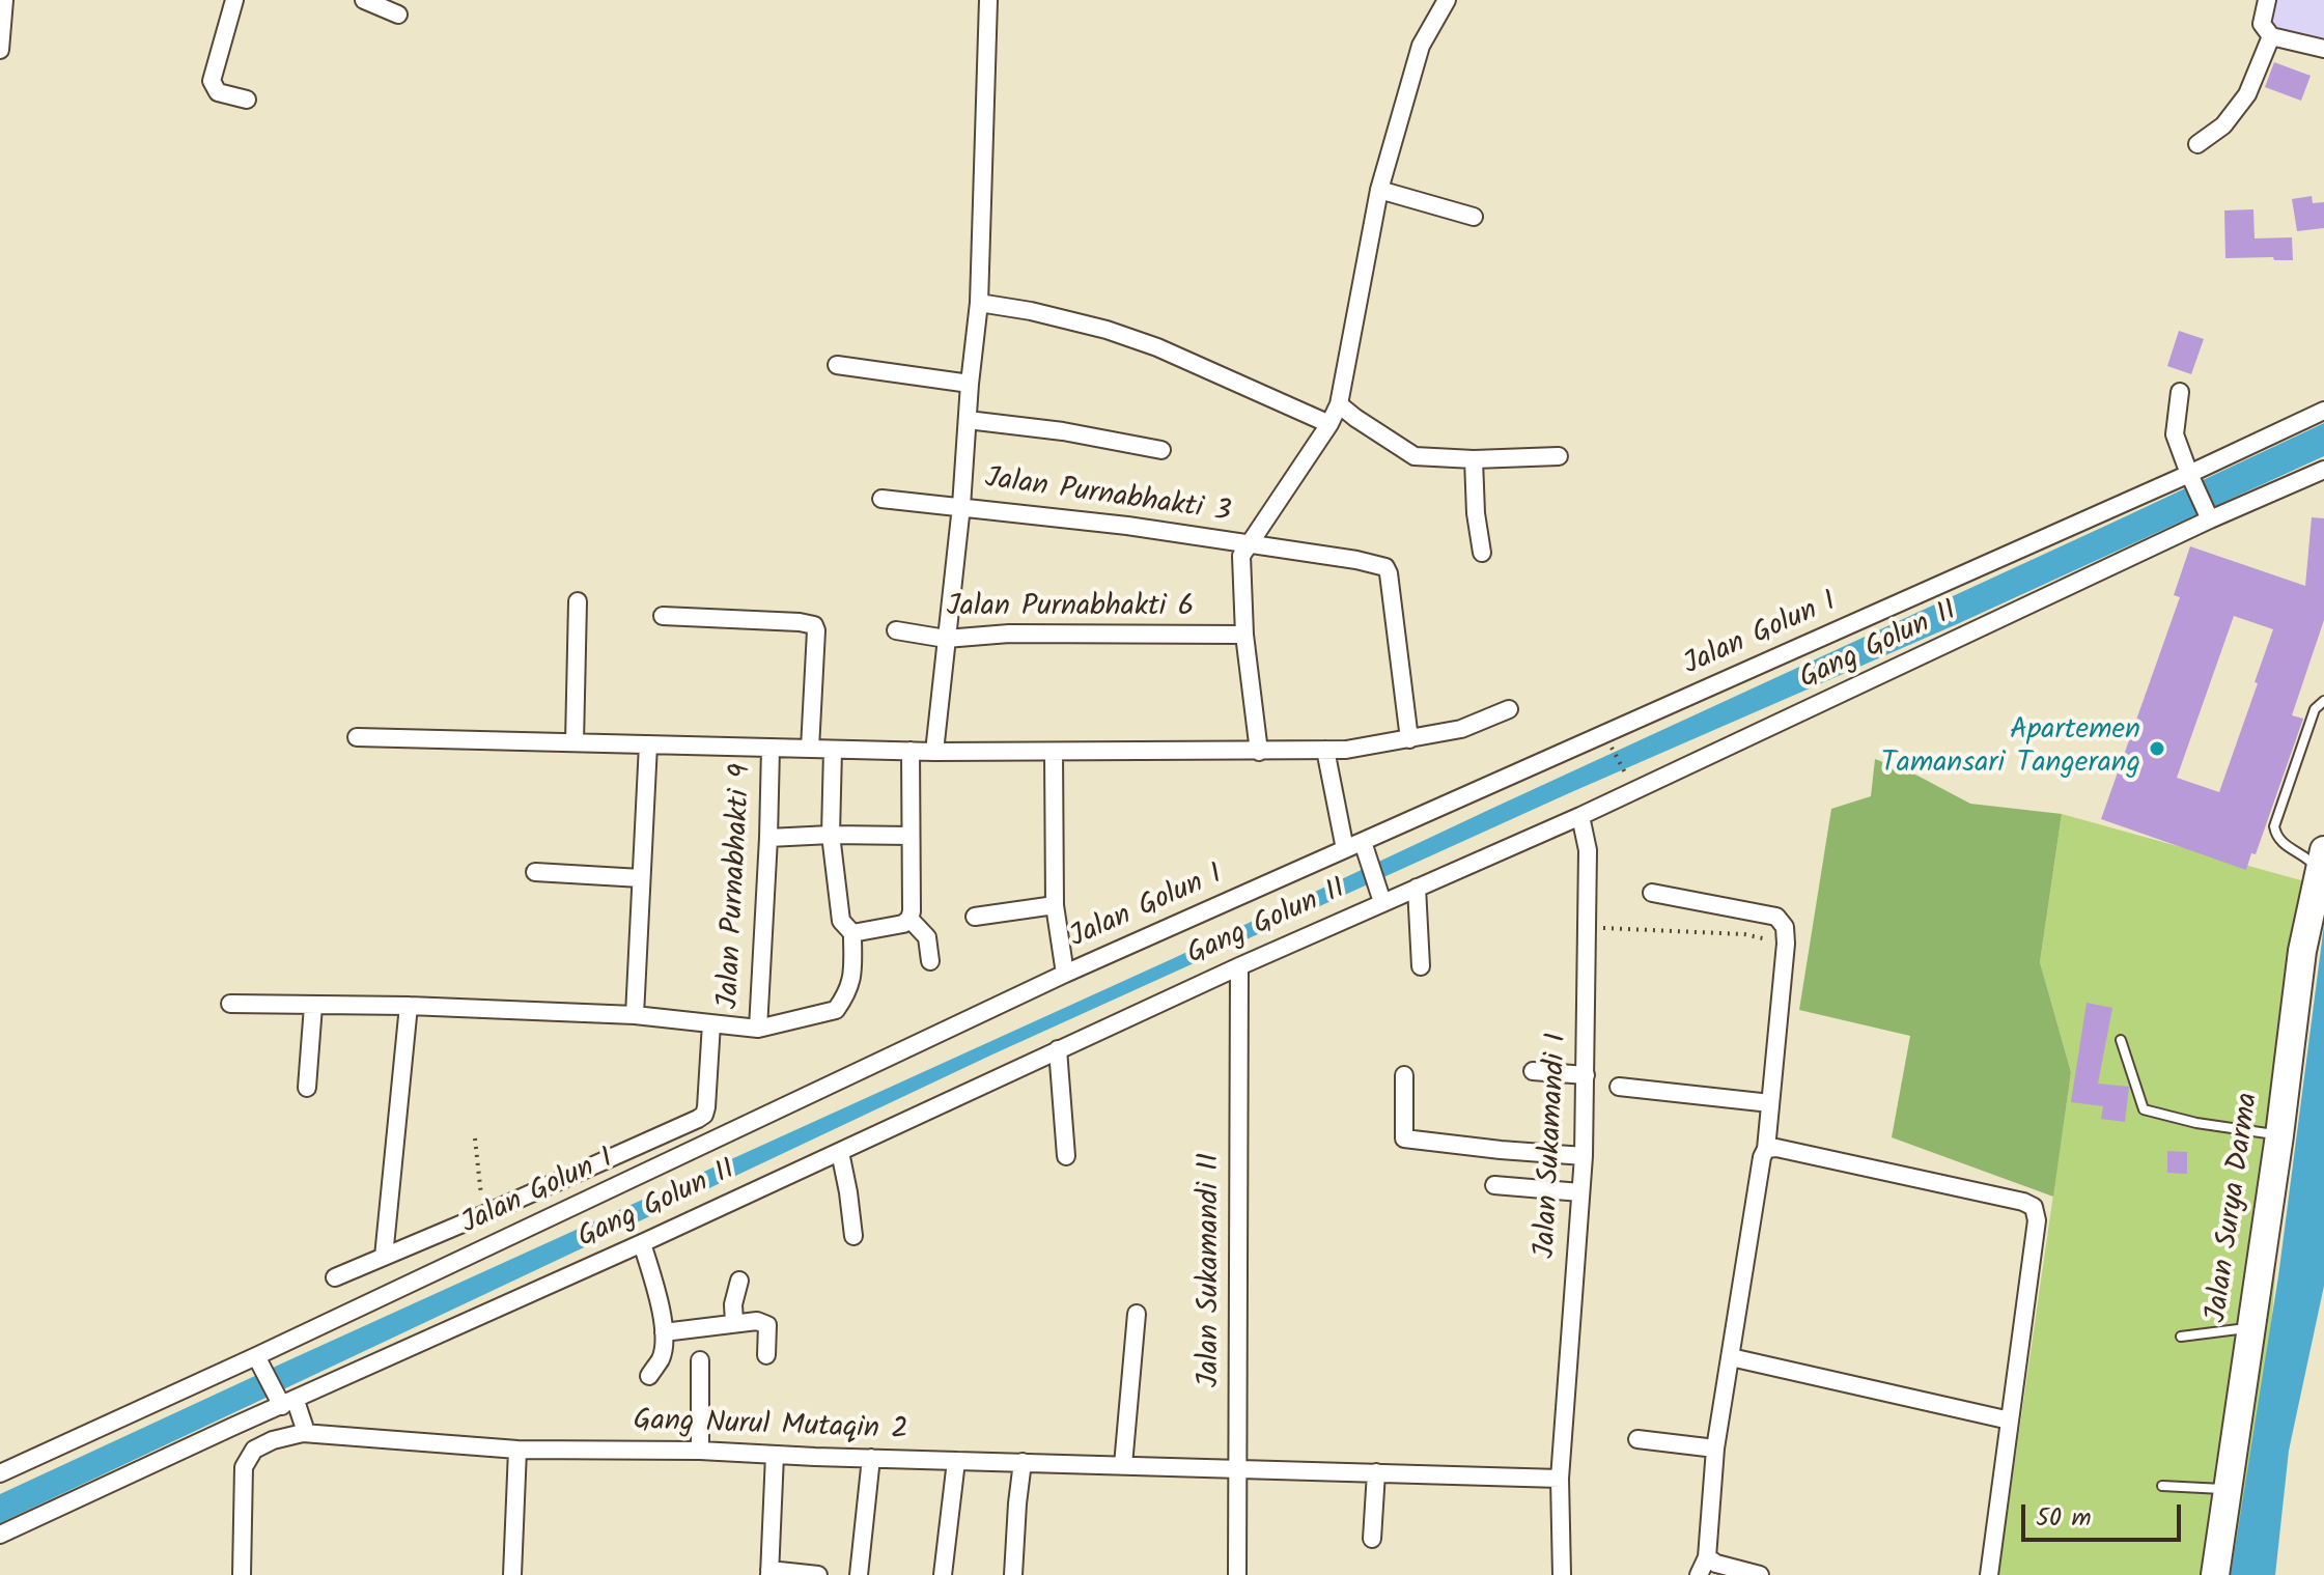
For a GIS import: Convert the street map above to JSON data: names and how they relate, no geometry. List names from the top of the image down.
{
  "streets": {
    "main road": ["Jalan Surya Darma"],
    "street": [
      "Jalan Purnabhakti 3",
      "Jalan Purnabhakti 6",
      "Jalan Golun I",
      "Gang Golun II",
      "Jalan Purnabhakti 9",
      "Jalan Sukamandi I",
      "Jalan Sukamandi II",
      "Gang Nurul Mutaqin 2"
    ]
  },
  "crossings": [
    ["Gang Golun II", "Jalan Sukamandi I"],
    ["Gang Golun II", "Jalan Sukamandi II"],
    ["Jalan Sukamandi I", "Gang Nurul Mutaqin 2"],
    ["Jalan Sukamandi II", "Gang Nurul Mutaqin 2"]
  ],
  "places": ["Apartemen Tamansari Tangerang"],
  "scale_bar": "50 m"
}
